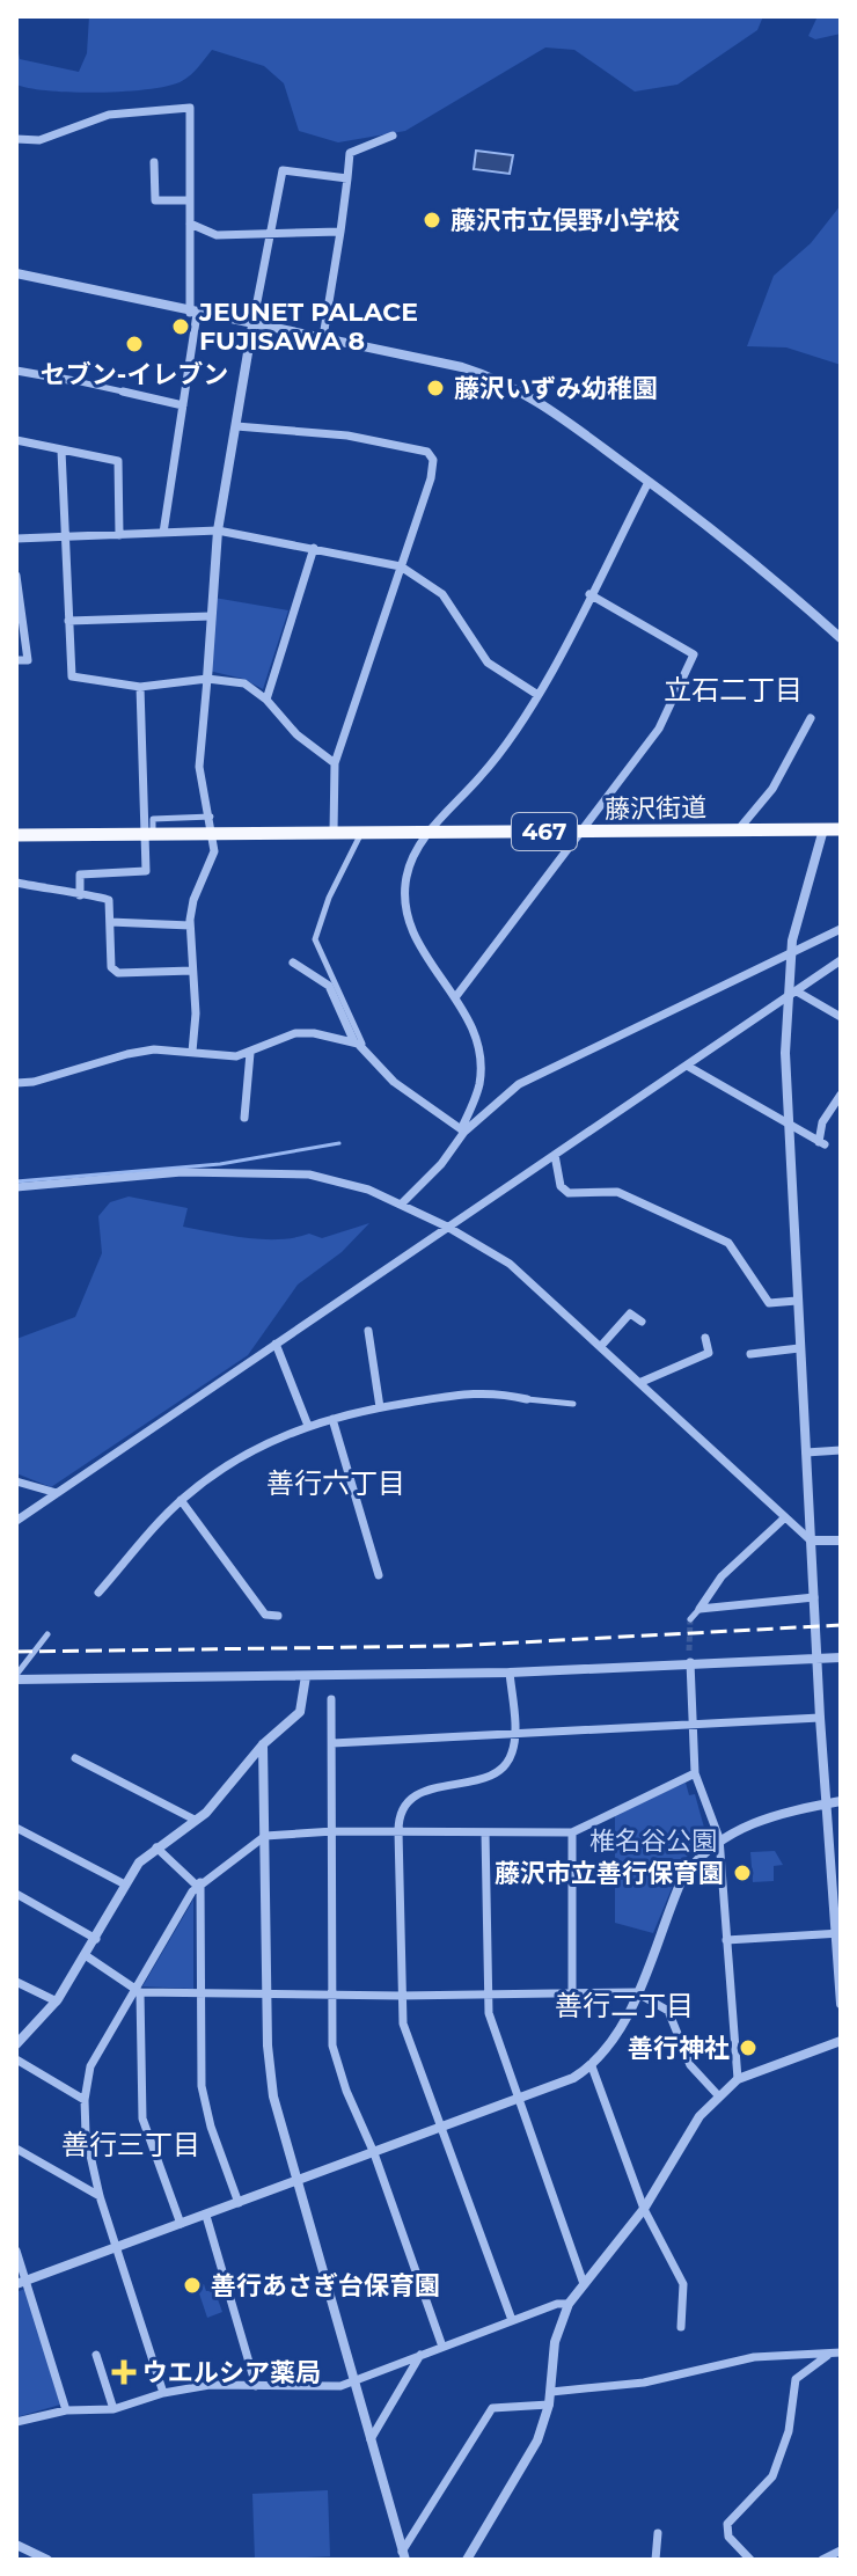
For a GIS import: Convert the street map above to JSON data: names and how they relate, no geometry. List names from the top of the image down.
{
  "streets": {
    "highway": ["藤沢街道", "467"]
  },
  "crossings": [
    ["藤沢街道", "467"]
  ],
  "districts": [
    "立石二丁目",
    "善行六丁目",
    "善行二丁目",
    "善行三丁目"
  ],
  "parks": ["椎名谷公園"],
  "places": {
    "other": [
      "藤沢市立俣野小学校",
      "JEUNET PALACE FUJISAWA 8",
      "セブン-イレブン",
      "藤沢いずみ幼稚園",
      "藤沢市立善行保育園",
      "善行神社",
      "善行あさぎ台保育園"
    ],
    "health": ["ウエルシア薬局"]
  }
}
